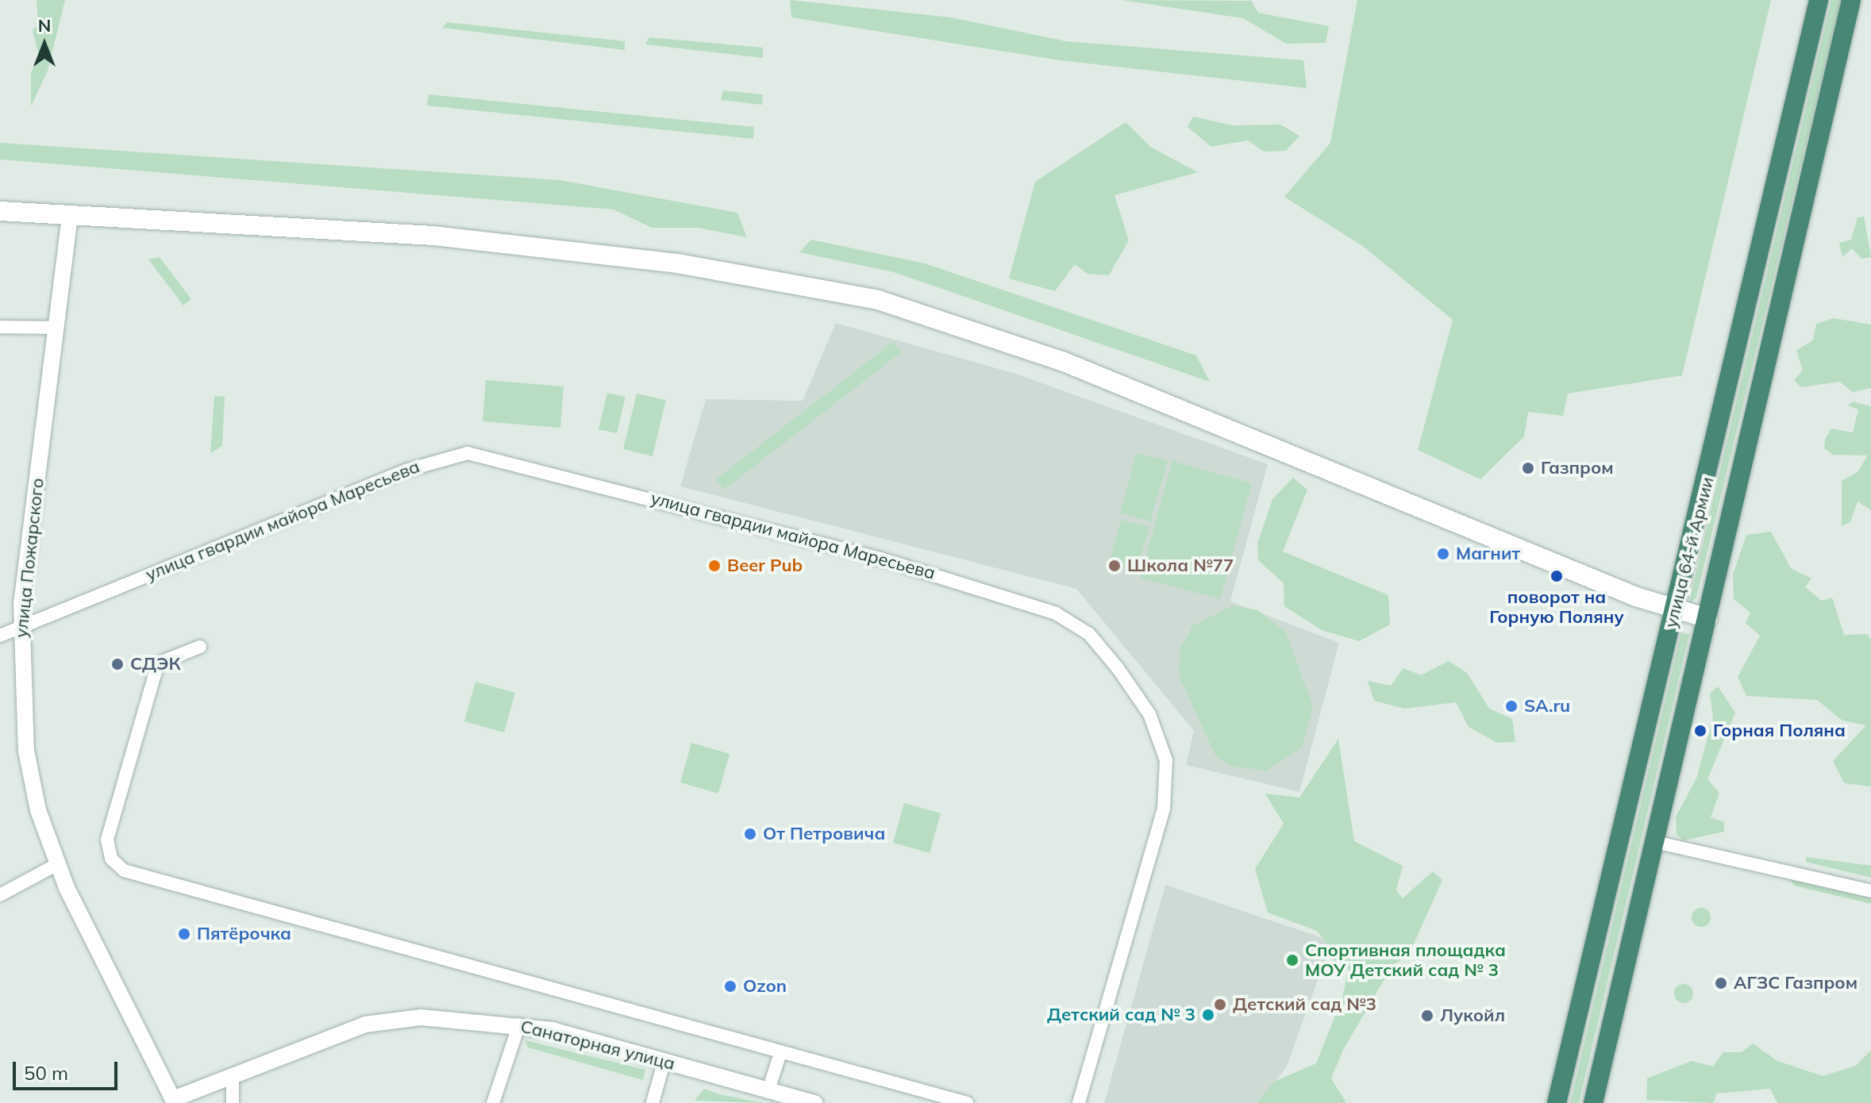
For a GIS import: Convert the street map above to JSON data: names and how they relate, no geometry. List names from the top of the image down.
{
  "streets": {
    "highway": ["улица 64-й Армии"],
    "street": ["улица гвардии майора Маресьева", "улица Пожарского", "Санаторная улица"]
  },
  "crossings": [
    ["улица гвардии майора Маресьева", "улица Пожарского"],
    ["улица Пожарского", "Санаторная улица"]
  ],
  "places": [
    "Газпром",
    "Магнит",
    "Beer Pub",
    "Школа №77",
    "поворот на Горную Поляну",
    "СДЭК",
    "SA.ru",
    "Горная Поляна",
    "От Петровича",
    "Пятёрочка",
    "Спортивная площадка МОУ Детский сад № 3",
    "АГЗС Газпром",
    "Ozon",
    "Детский сад №3",
    "Детский сад № 3",
    "Лукойл"
  ],
  "scale_bar": "50 m",
  "north": "top"
}
